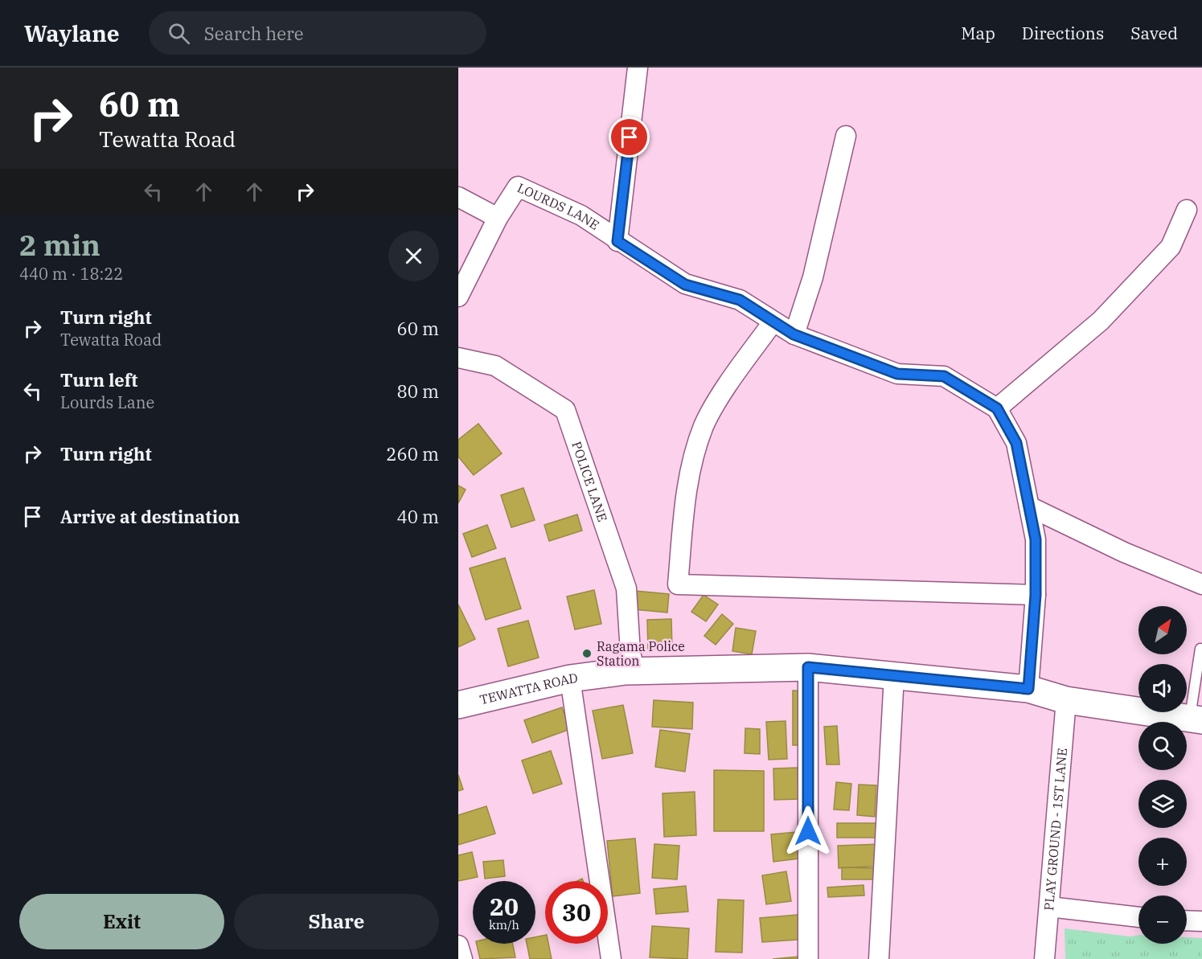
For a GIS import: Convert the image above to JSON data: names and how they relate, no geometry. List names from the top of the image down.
{
  "streets": {
    "main road": ["TEWATTA ROAD"],
    "street": ["LOURDS LANE", "POLICE LANE", "PLAY GROUND - 1ST LANE"]
  },
  "crossings": [
    ["LOURDS LANE", "TEWATTA ROAD"],
    ["POLICE LANE", "TEWATTA ROAD"],
    ["TEWATTA ROAD", "PLAY GROUND - 1ST LANE"]
  ],
  "places": ["Ragama Police Station"],
  "north": "top right",
  "page": {
    "header": "Waylane",
    "search": "Search here",
    "nav": ["Map", "Directions", "Saved"],
    "turn": ["60 m", "Tewatta Road"],
    "heading": ["2 min", "440 m · 18:22"],
    "list": [
      {
        "name": "Turn right",
        "note": "Tewatta Road",
        "value": "60 m"
      },
      {
        "name": "Turn left",
        "note": "Lourds Lane",
        "value": "80 m"
      },
      {
        "name": "Turn right",
        "value": "260 m"
      },
      {
        "name": "Arrive at destination",
        "value": "40 m"
      }
    ],
    "map_buttons": ["+", "−"],
    "speed": "20 km/h",
    "limit": "30",
    "buttons": ["Exit", "Share"]
  }
}
